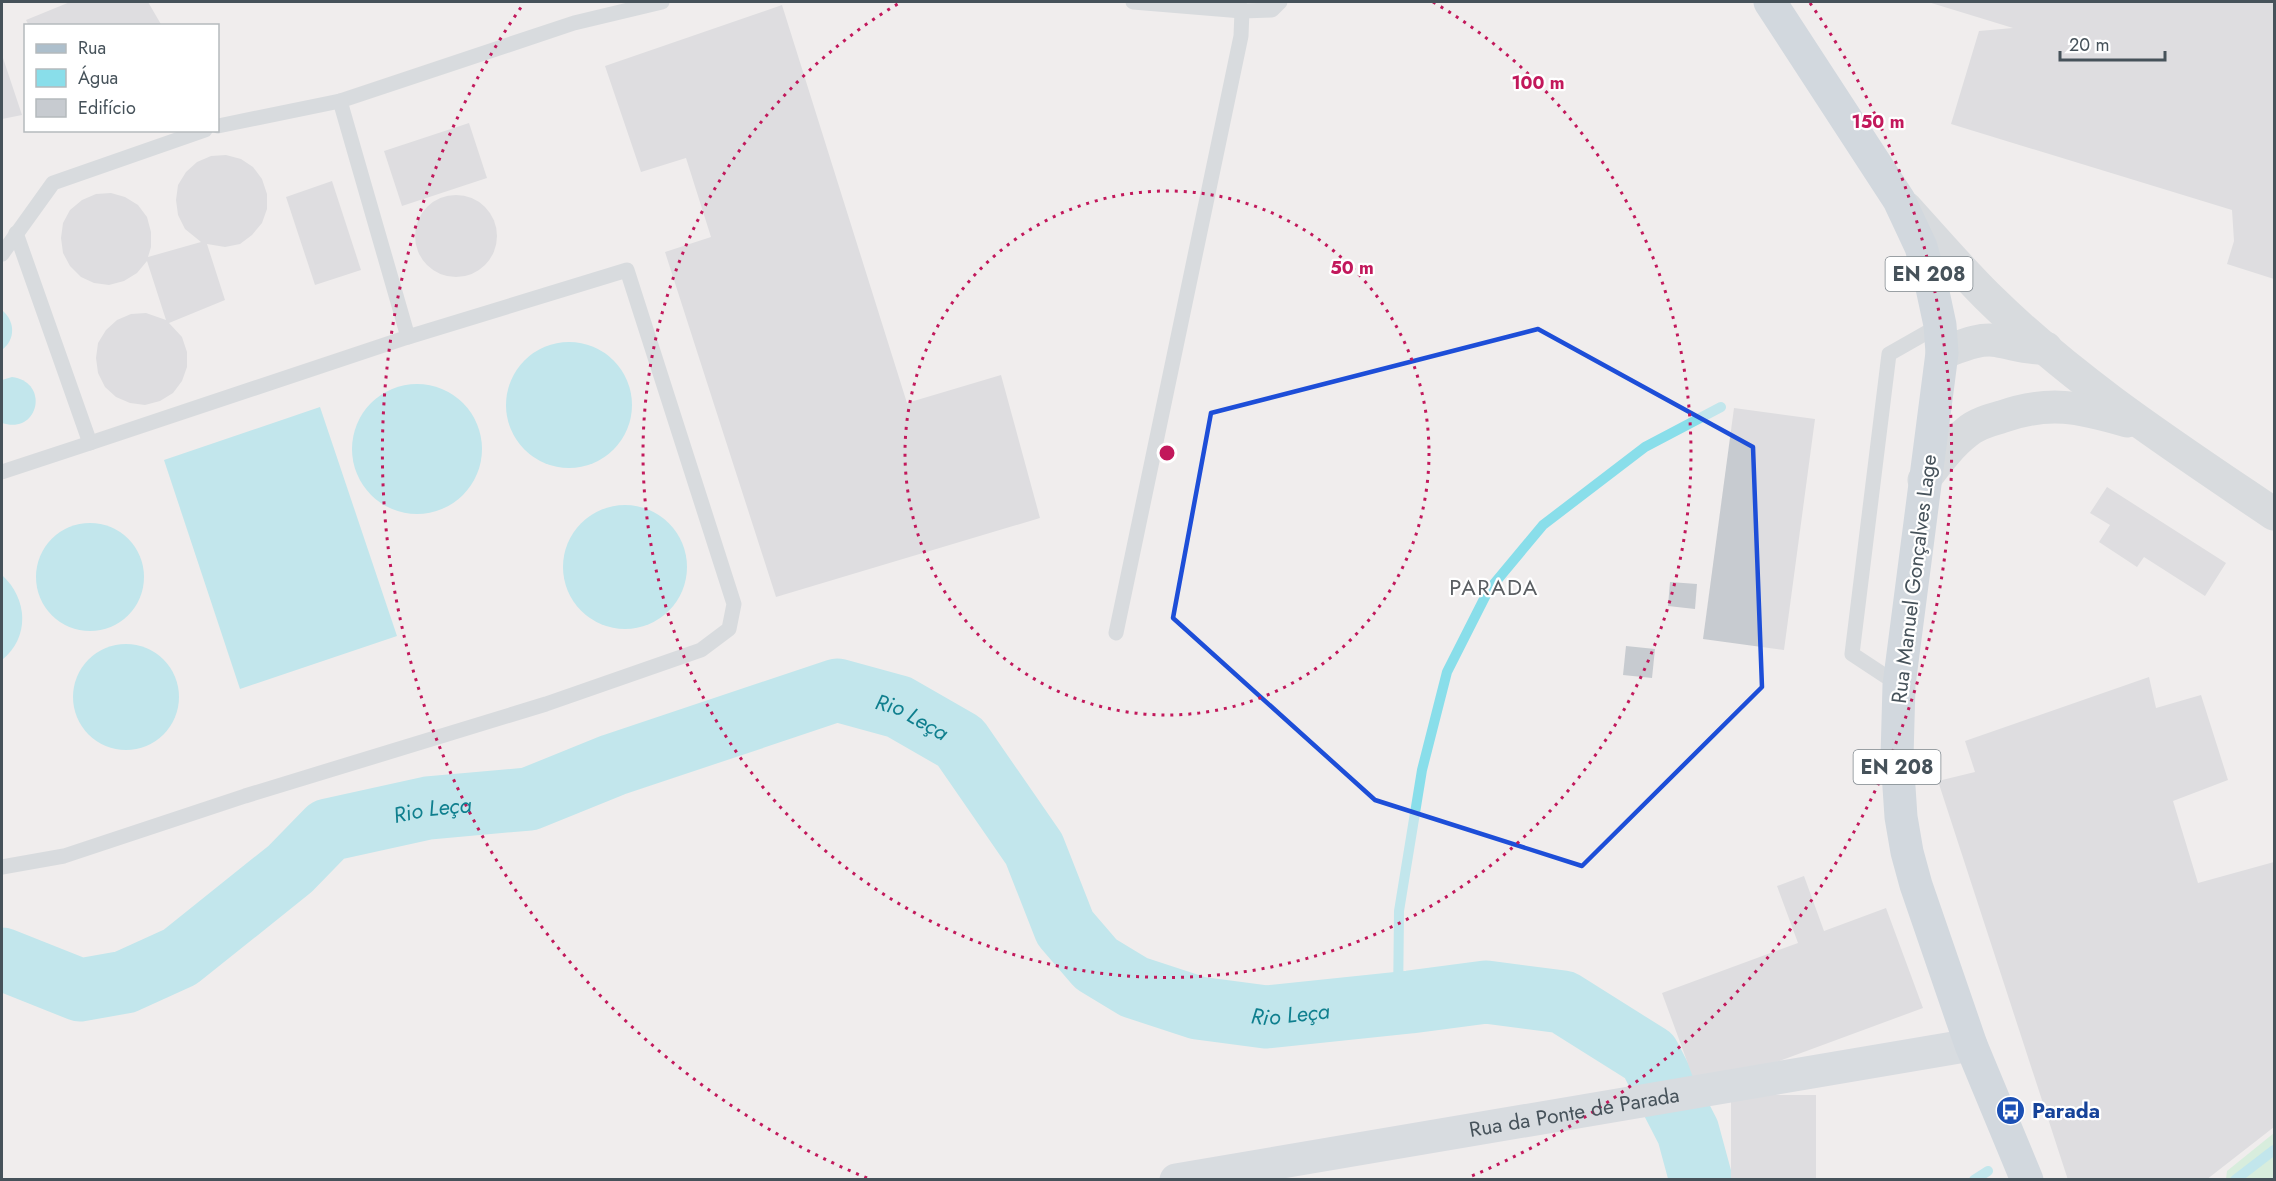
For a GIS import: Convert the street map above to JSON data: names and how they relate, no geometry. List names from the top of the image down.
{
  "streets": {
    "main road": ["EN 208", "Rua Manuel Gonçalves Lage", "Rua da Ponte de Parada"]
  },
  "crossings": [
    ["Rua Manuel Gonçalves Lage", "Rua da Ponte de Parada"]
  ],
  "districts": ["PARADA"],
  "water": ["Rio Leça"],
  "places": {
    "bus stop": ["Parada"]
  },
  "legend": ["Rua", "Água", "Edifício"],
  "scale_bar": "20 m",
  "rings": ["100 m", "150 m", "50 m"]
}
